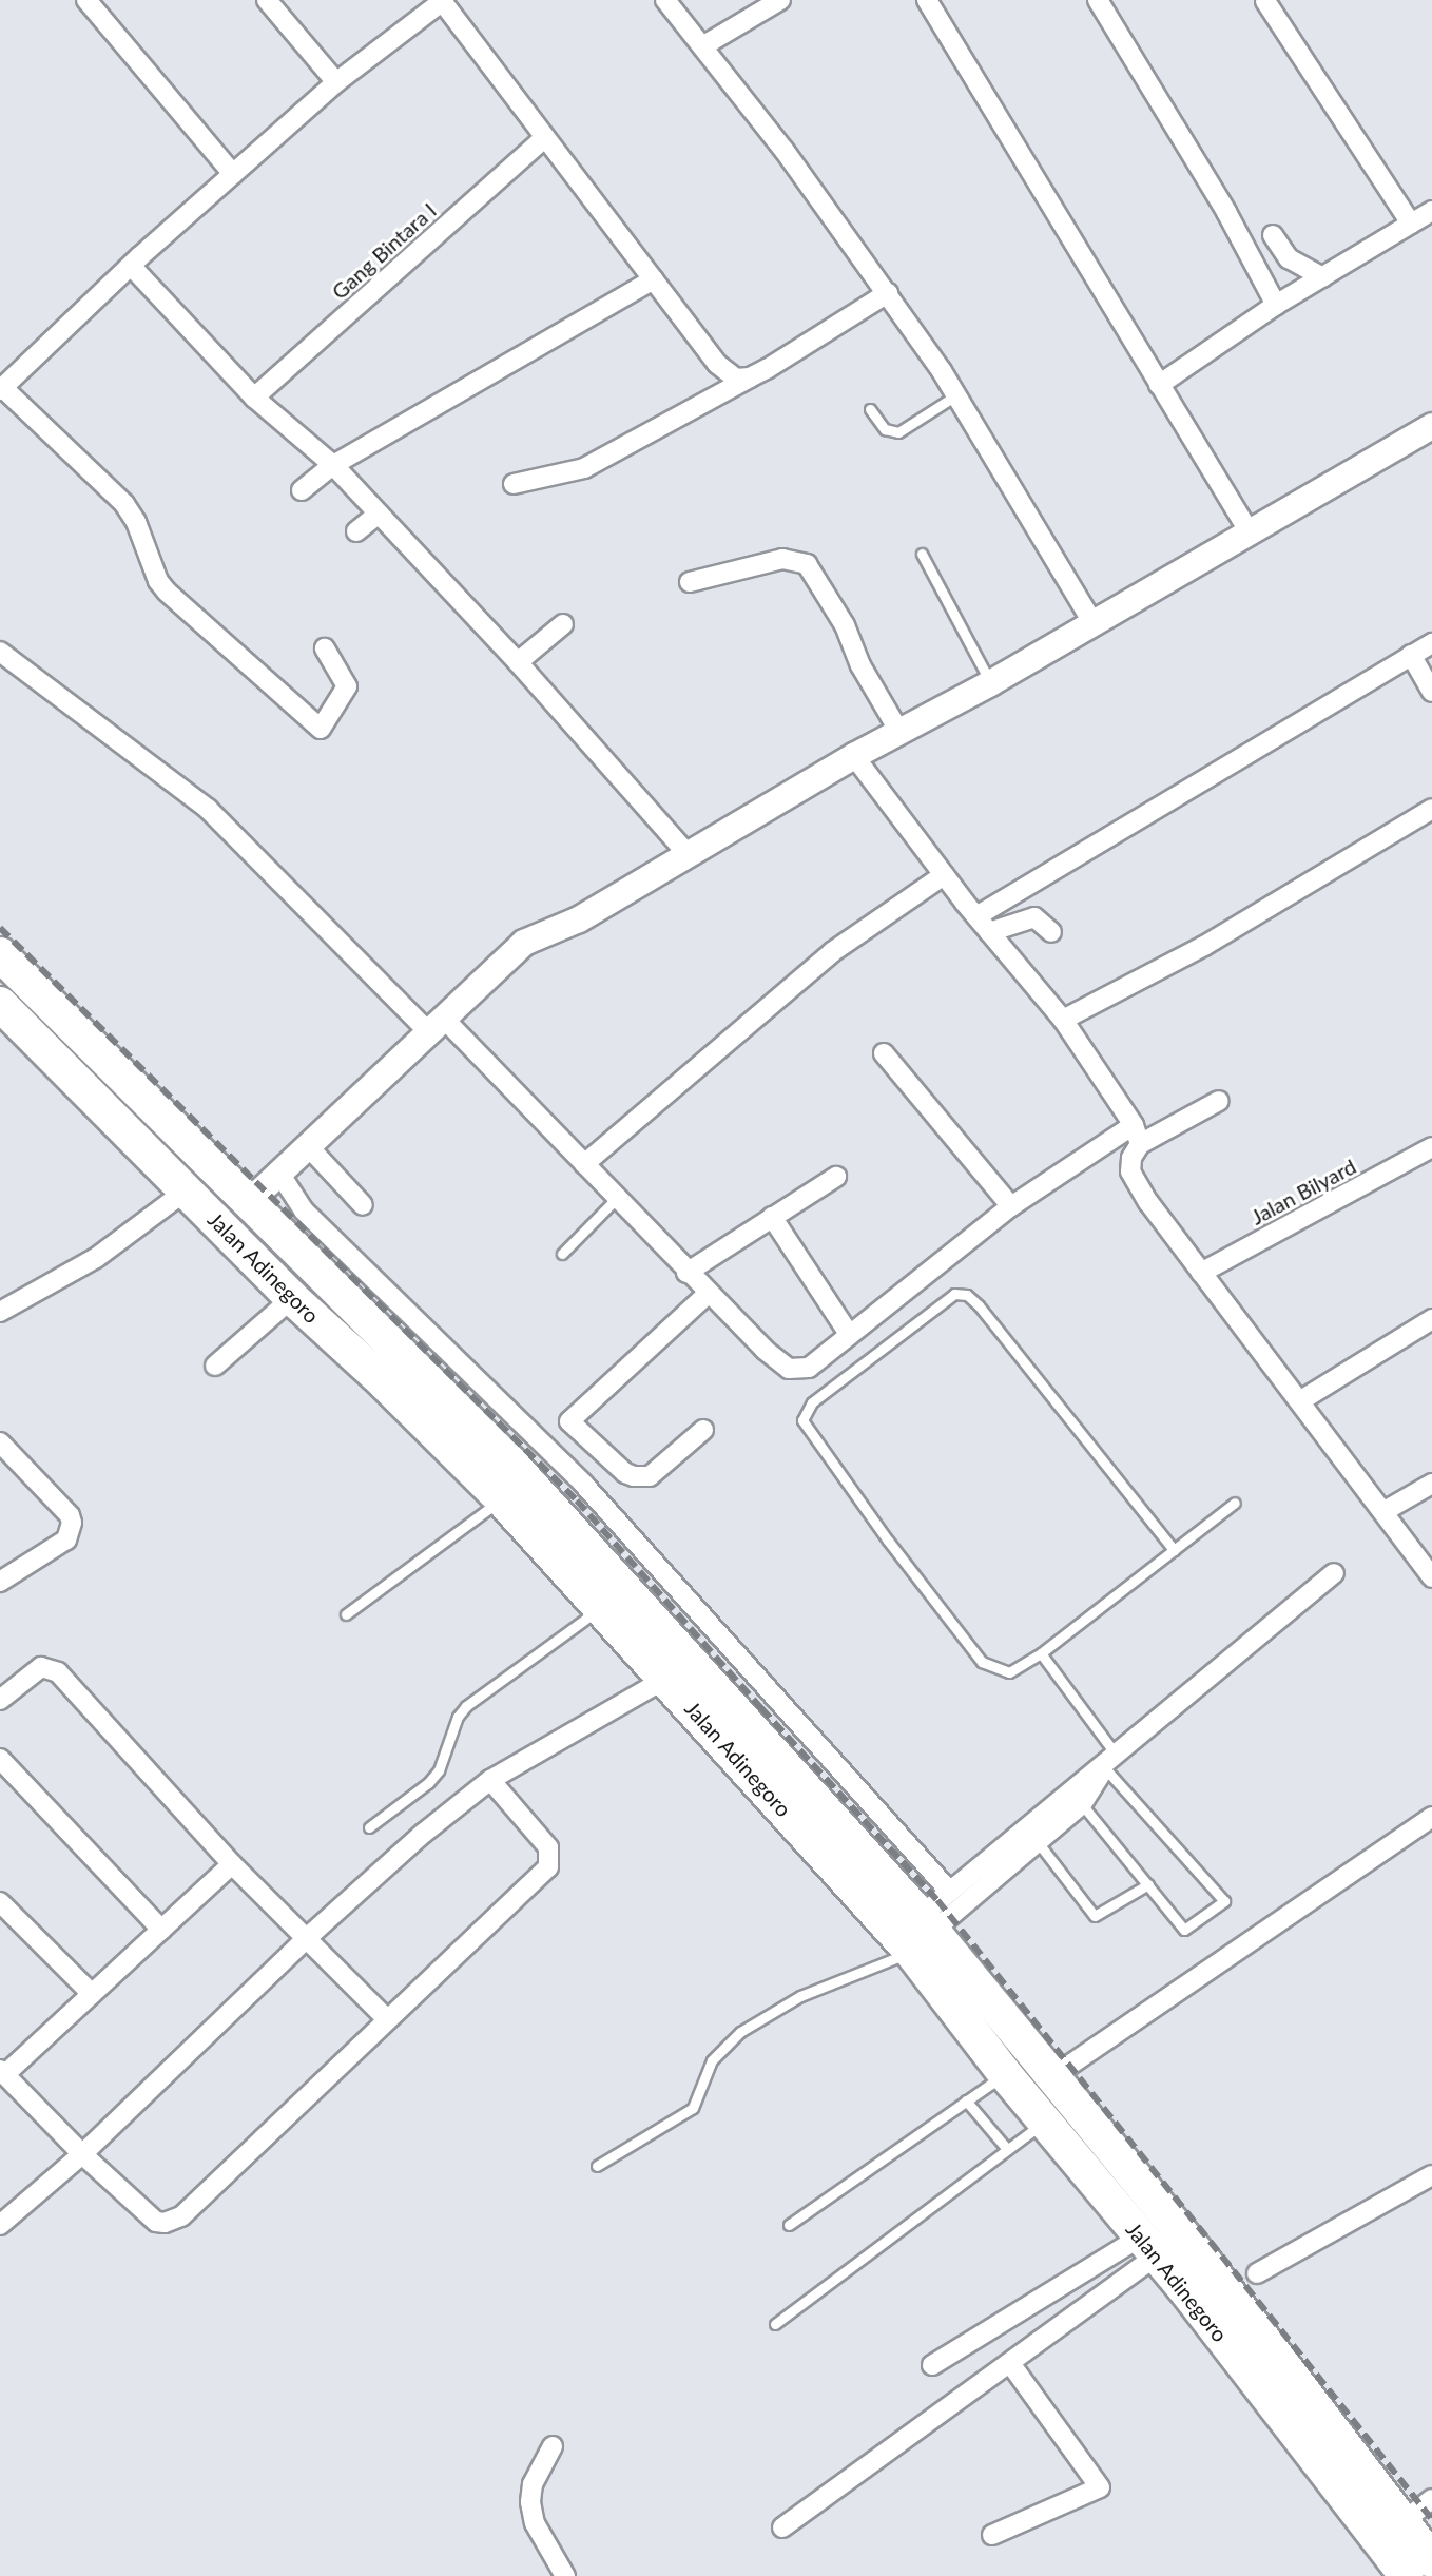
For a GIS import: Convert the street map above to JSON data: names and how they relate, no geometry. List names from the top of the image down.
{
  "streets": {
    "highway": ["Jalan Adinegoro"],
    "street": ["Gang Bintara I", "Jalan Bilyard"]
  }
}
